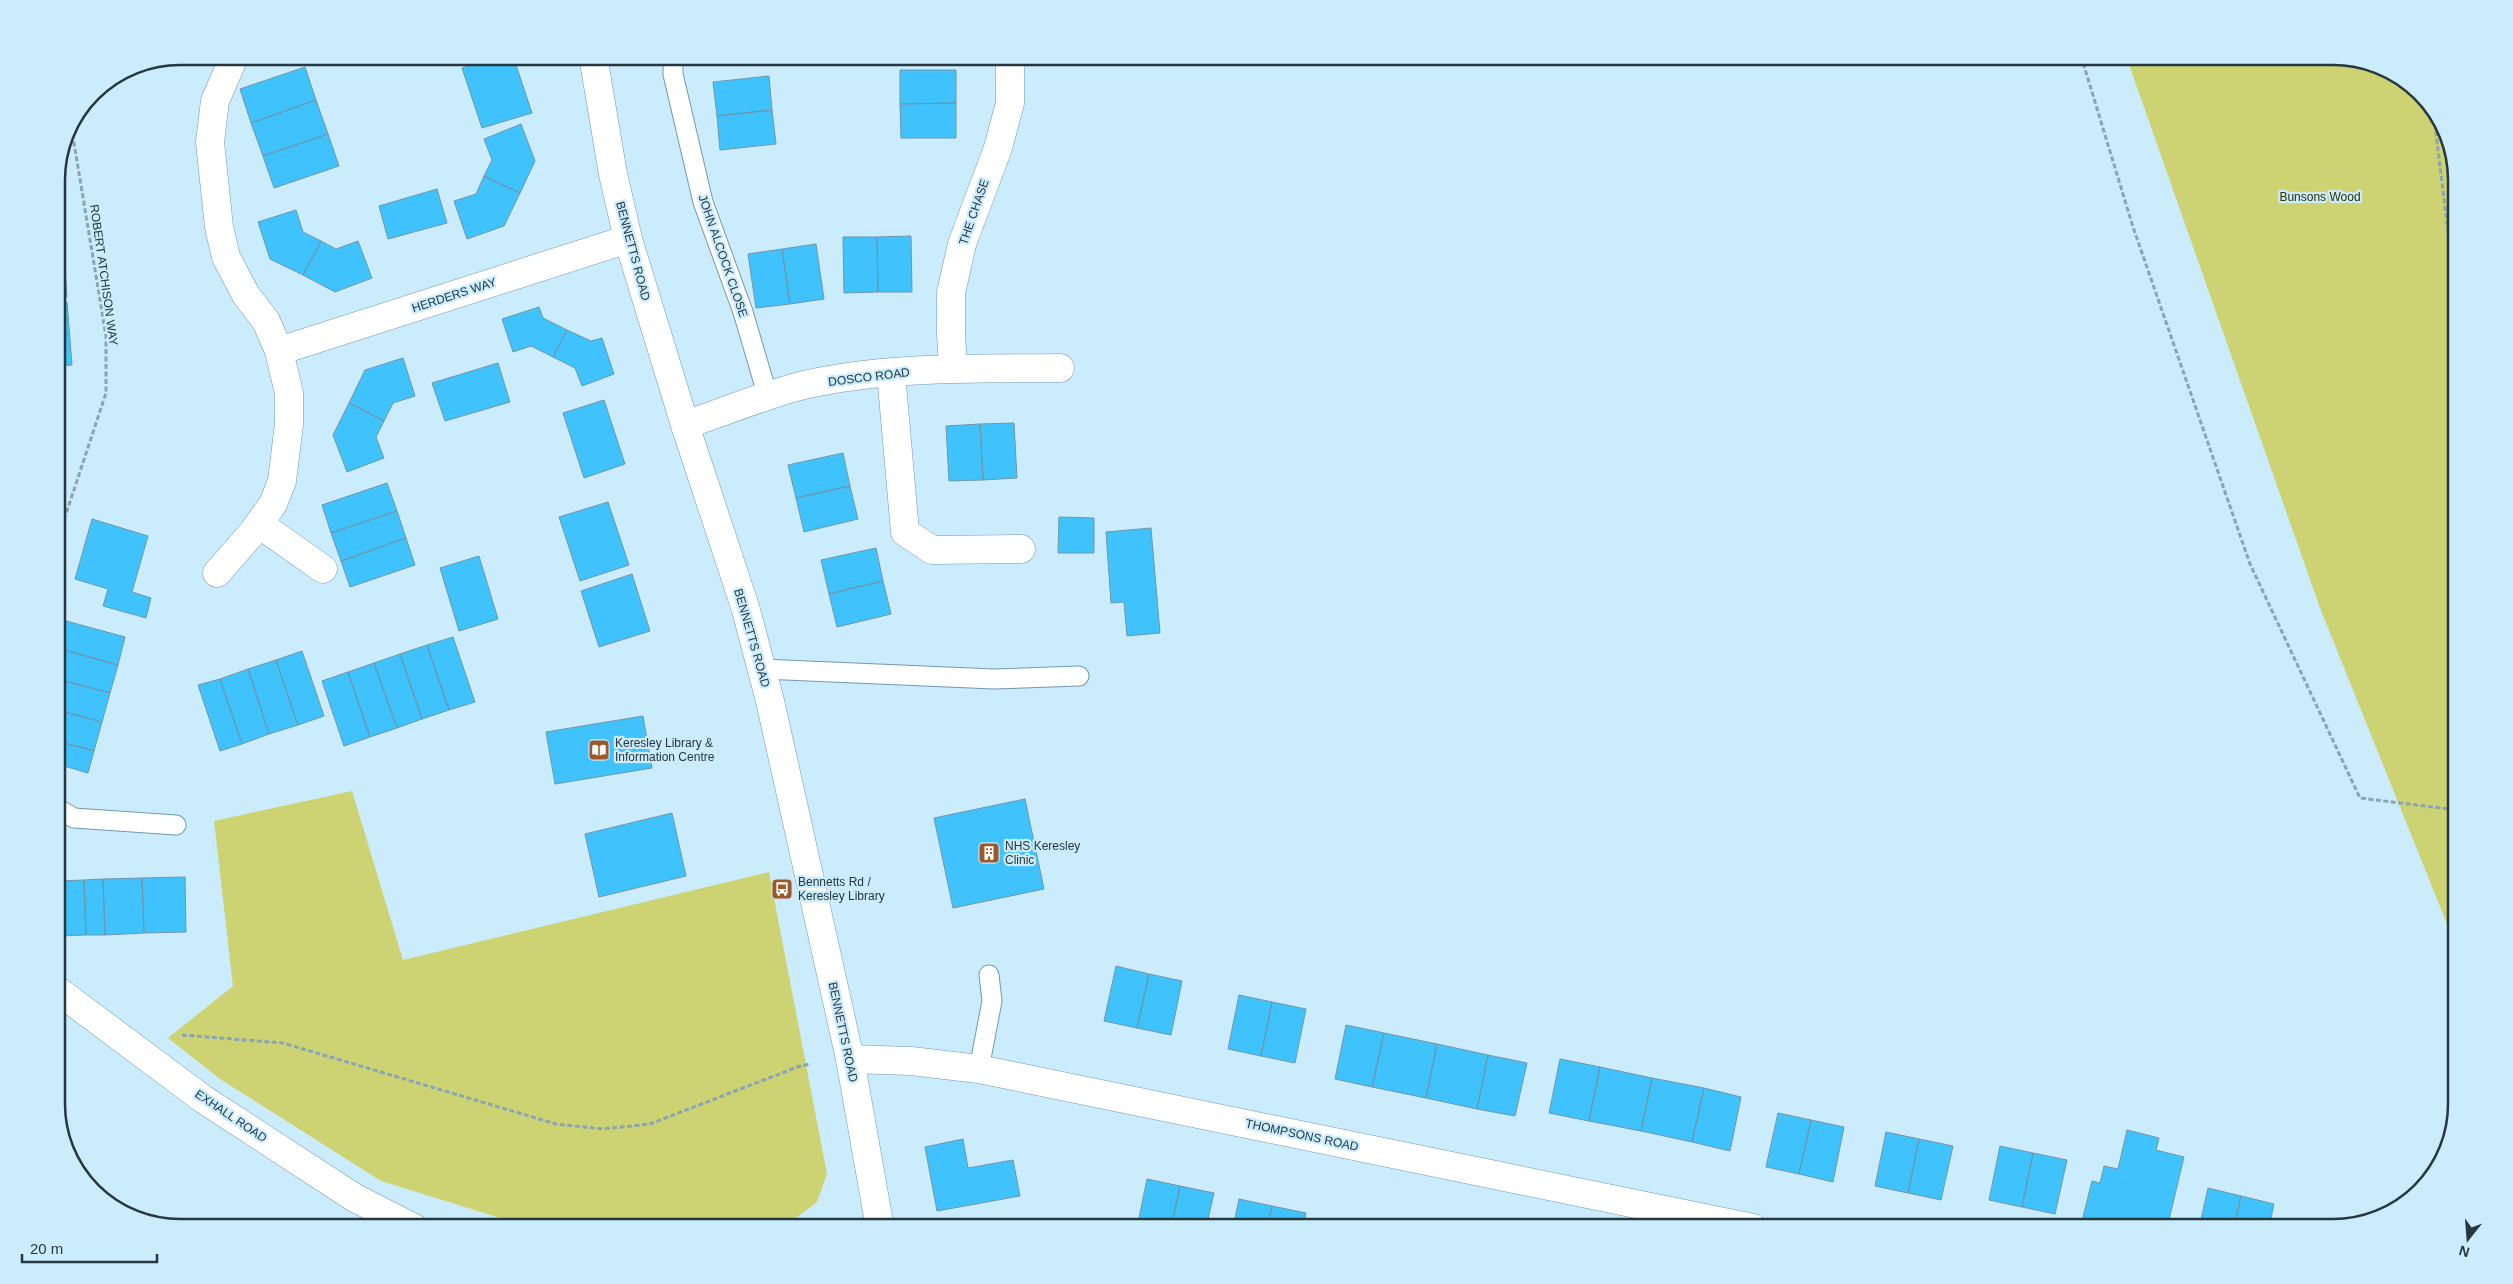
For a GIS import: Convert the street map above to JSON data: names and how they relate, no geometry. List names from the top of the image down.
{
  "streets": {
    "street": [
      "THE CHASE",
      "BENNETTS ROAD",
      "HERDERS WAY",
      "DOSCO ROAD",
      "EXHALL ROAD",
      "THOMPSONS ROAD"
    ],
    "lane": ["JOHN ALCOCK CLOSE"],
    "path": ["ROBERT ATCHISON WAY"]
  },
  "crossings": [
    ["THE CHASE", "DOSCO ROAD"],
    ["BENNETTS ROAD", "HERDERS WAY"],
    ["BENNETTS ROAD", "DOSCO ROAD"],
    ["BENNETTS ROAD", "THOMPSONS ROAD"],
    ["JOHN ALCOCK CLOSE", "DOSCO ROAD"]
  ],
  "parks": ["Bunsons Wood"],
  "places": {
    "library": ["Keresley Library & Information Centre"],
    "building": ["NHS Keresley Clinic"],
    "bus stop": ["Bennetts Rd / Keresley Library"]
  },
  "scale_bar": "20 m",
  "north": "bottom"
}
